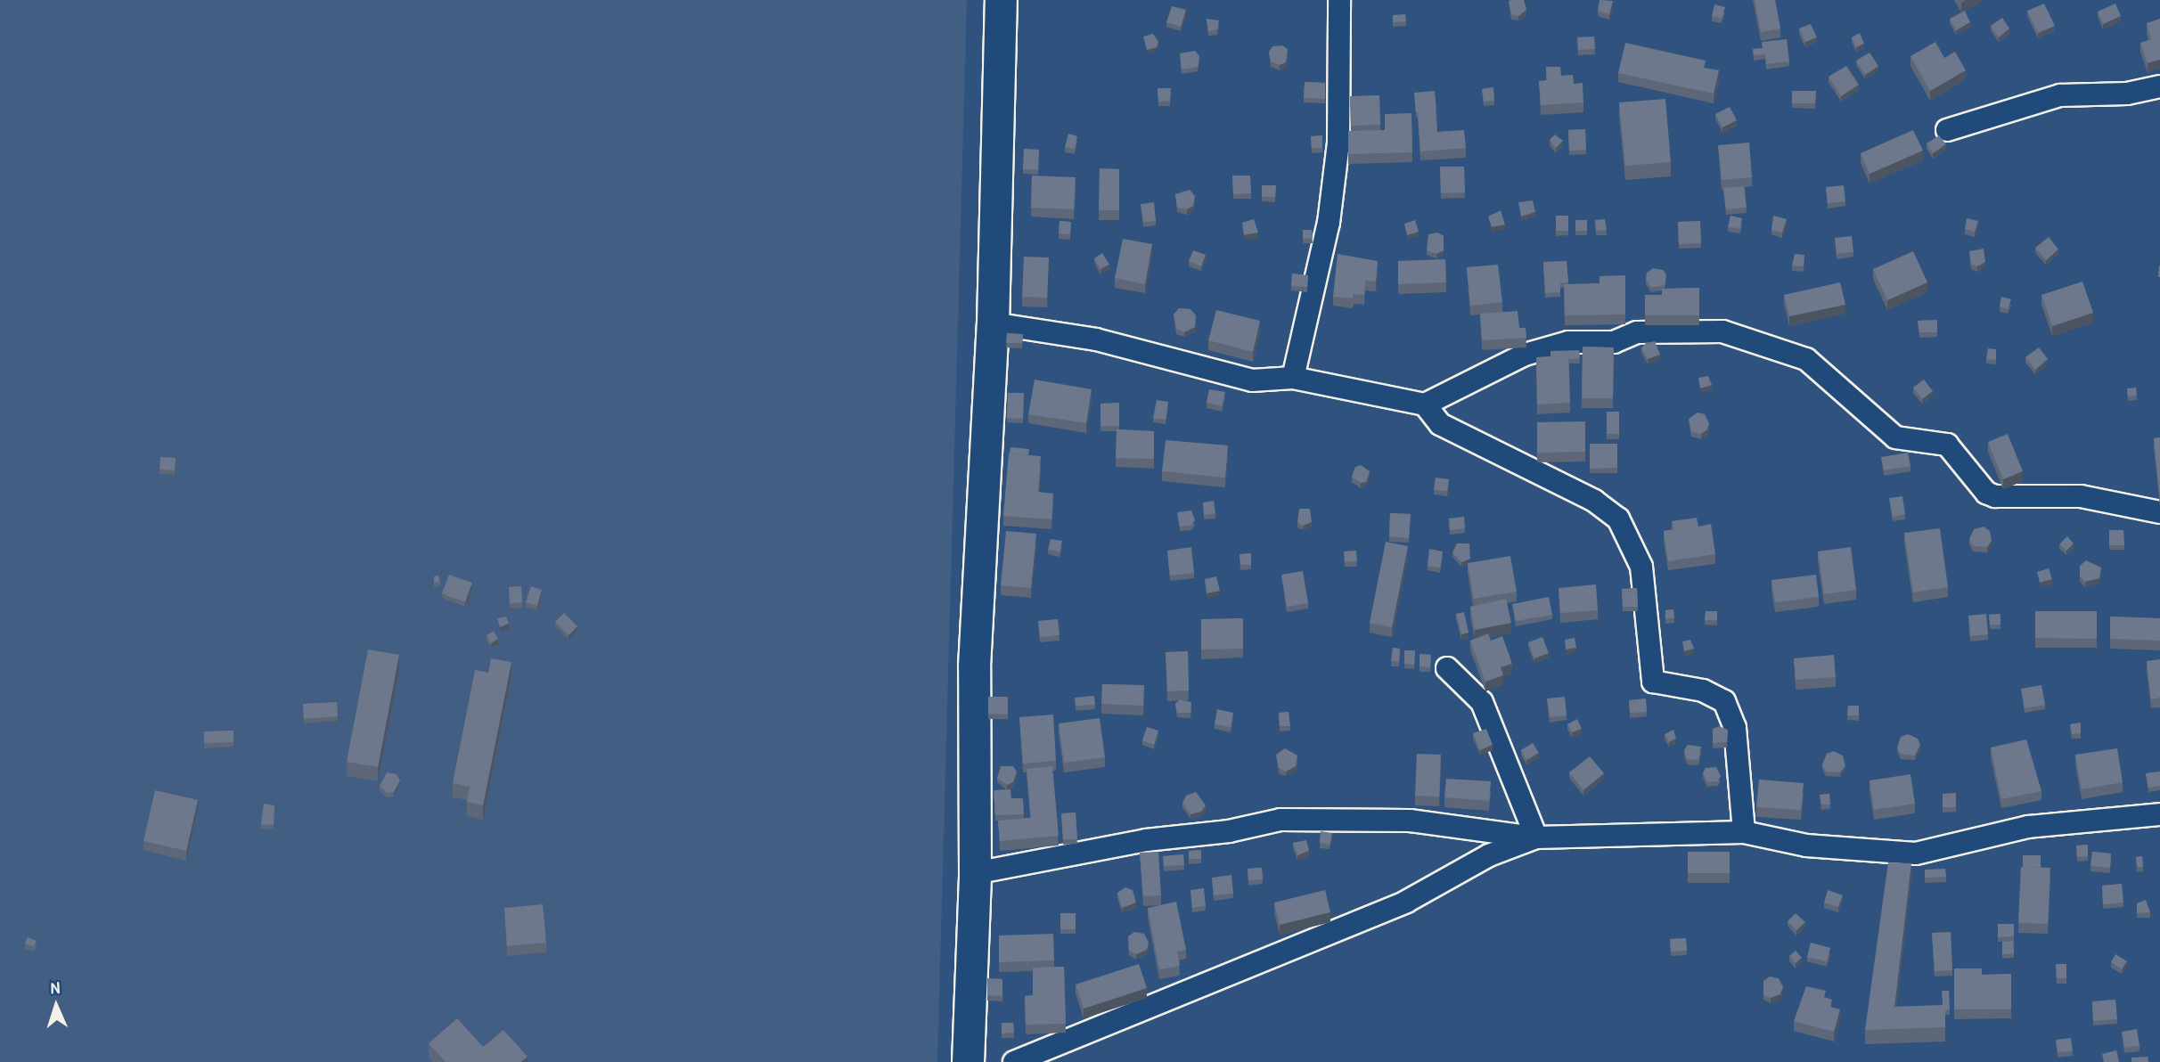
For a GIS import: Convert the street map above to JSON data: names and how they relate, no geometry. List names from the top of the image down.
{
  "north": "top"
}
